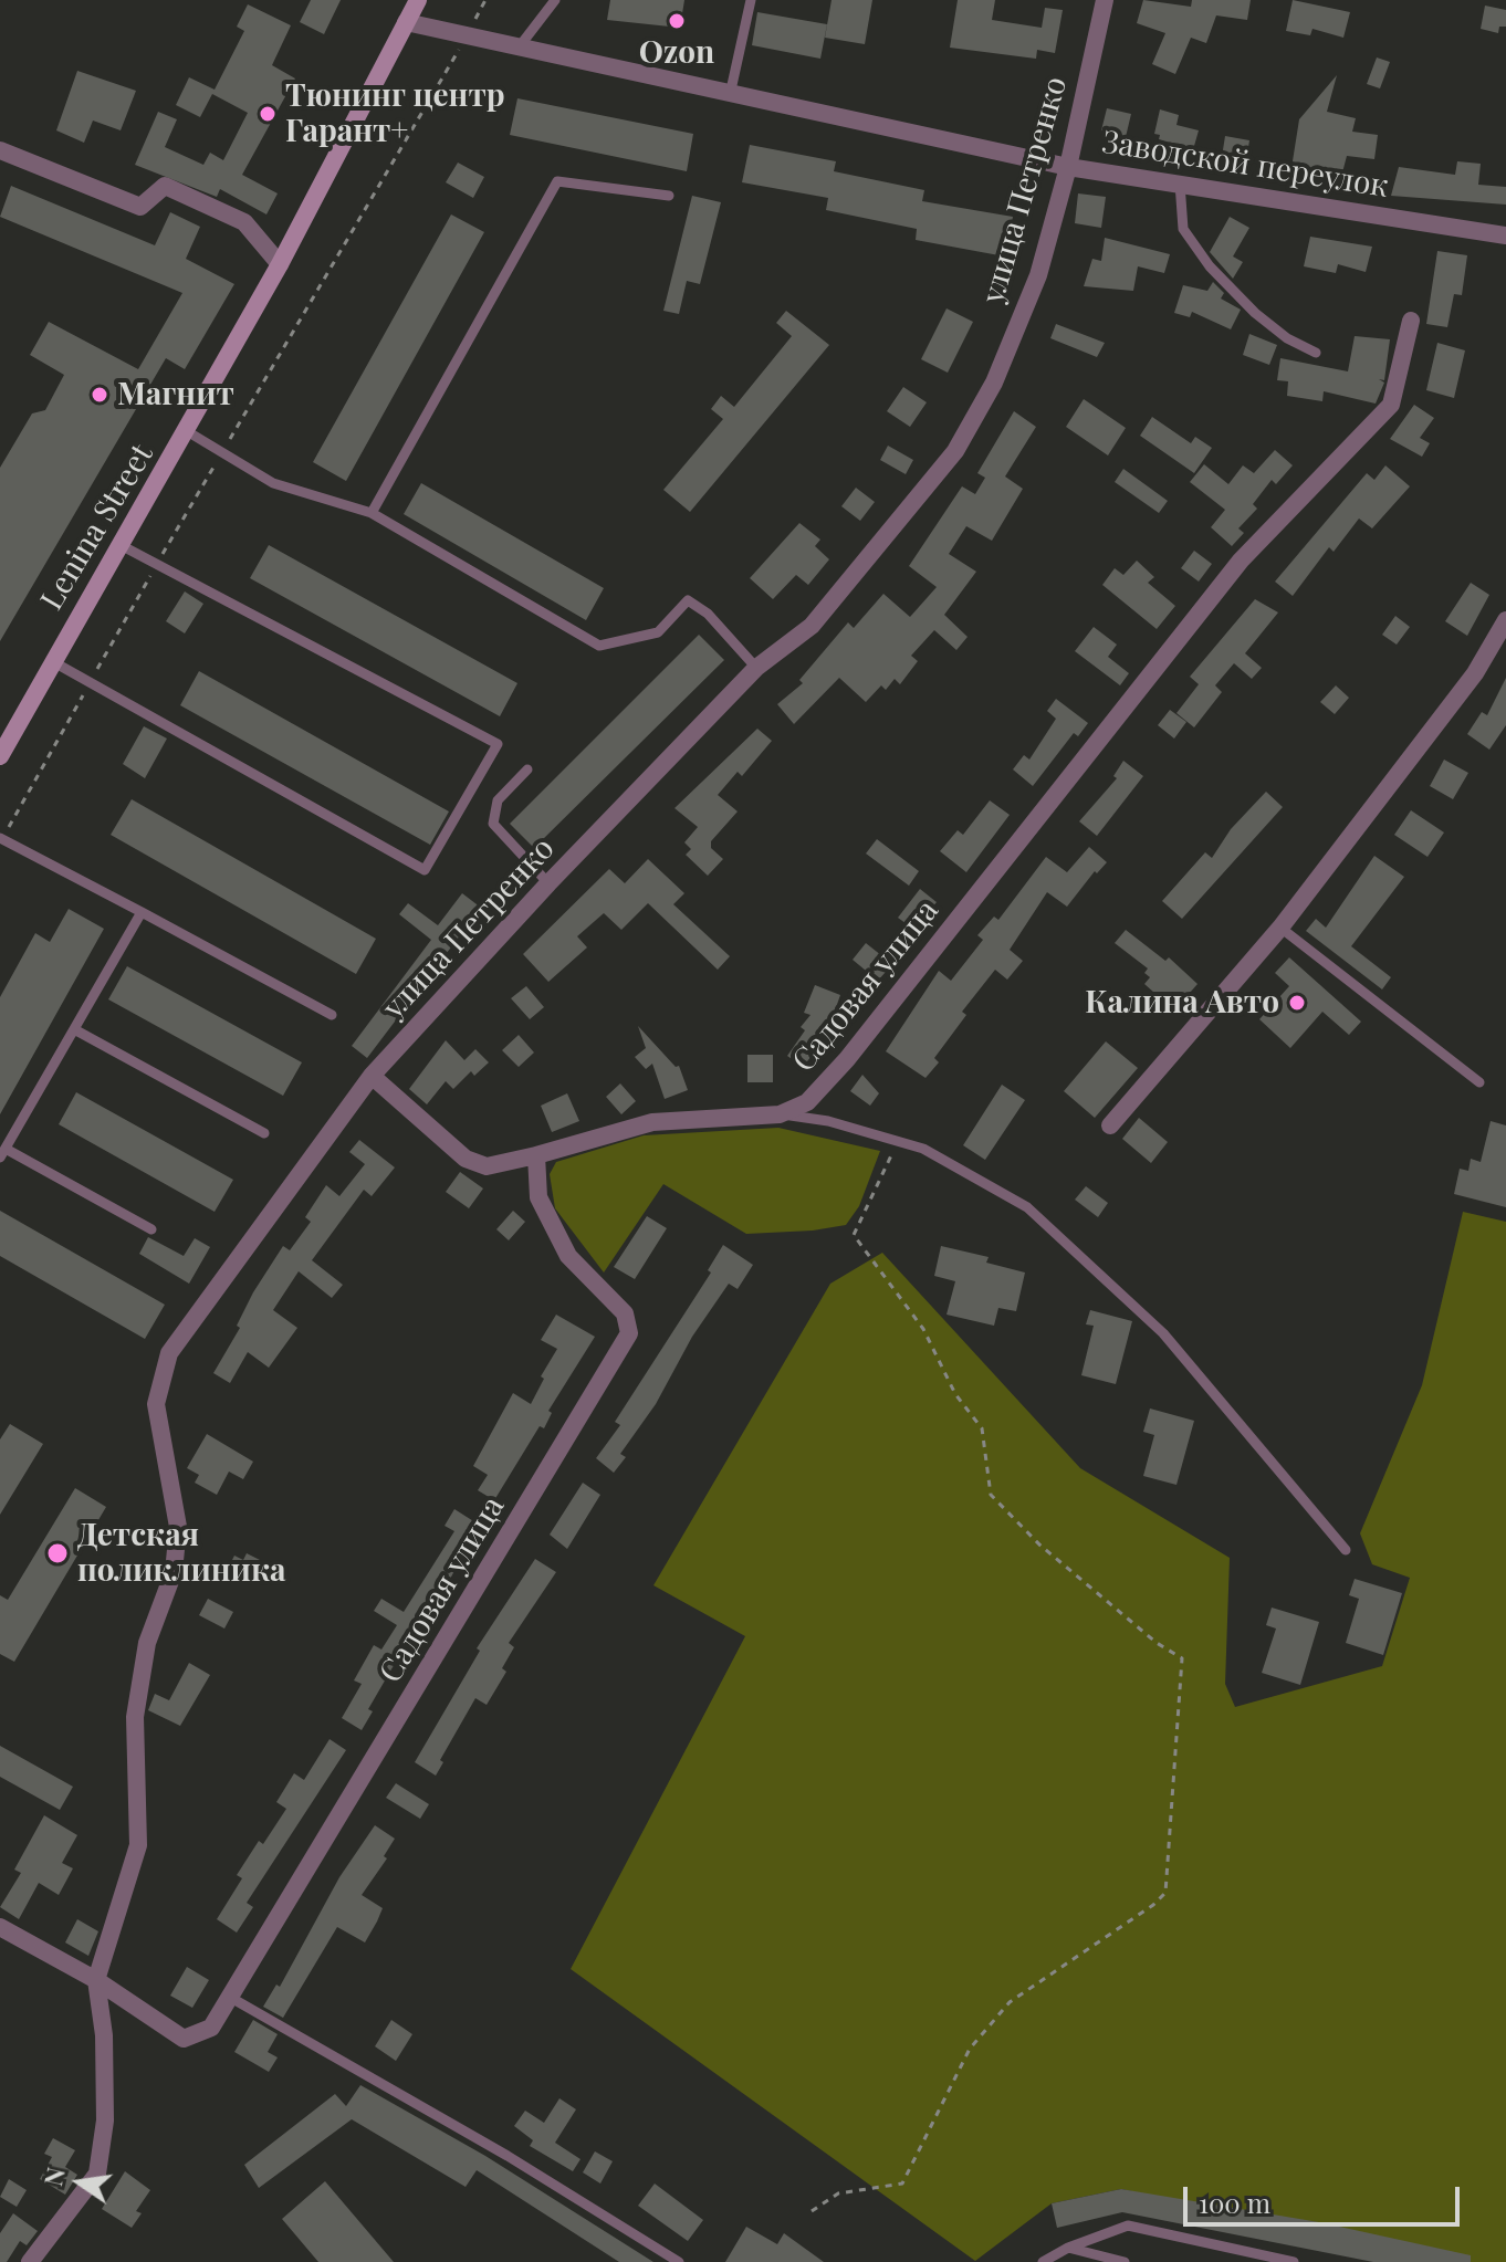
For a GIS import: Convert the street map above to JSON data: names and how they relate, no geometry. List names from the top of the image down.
{
  "streets": {
    "street": [
      "Заводской переулок",
      "улица Петренко",
      "Lenina Street",
      "Садовая улица"
    ]
  },
  "crossings": [
    ["Заводской переулок", "улица Петренко"],
    ["Заводской переулок", "Lenina Street"],
    ["улица Петренко", "Садовая улица"]
  ],
  "places": [
    "Ozon",
    "Тюнинг центр Гарант+",
    "Магнит",
    "Калина Авто",
    "Детская поликлиника"
  ],
  "scale_bar": "100 m",
  "north": "left"
}
